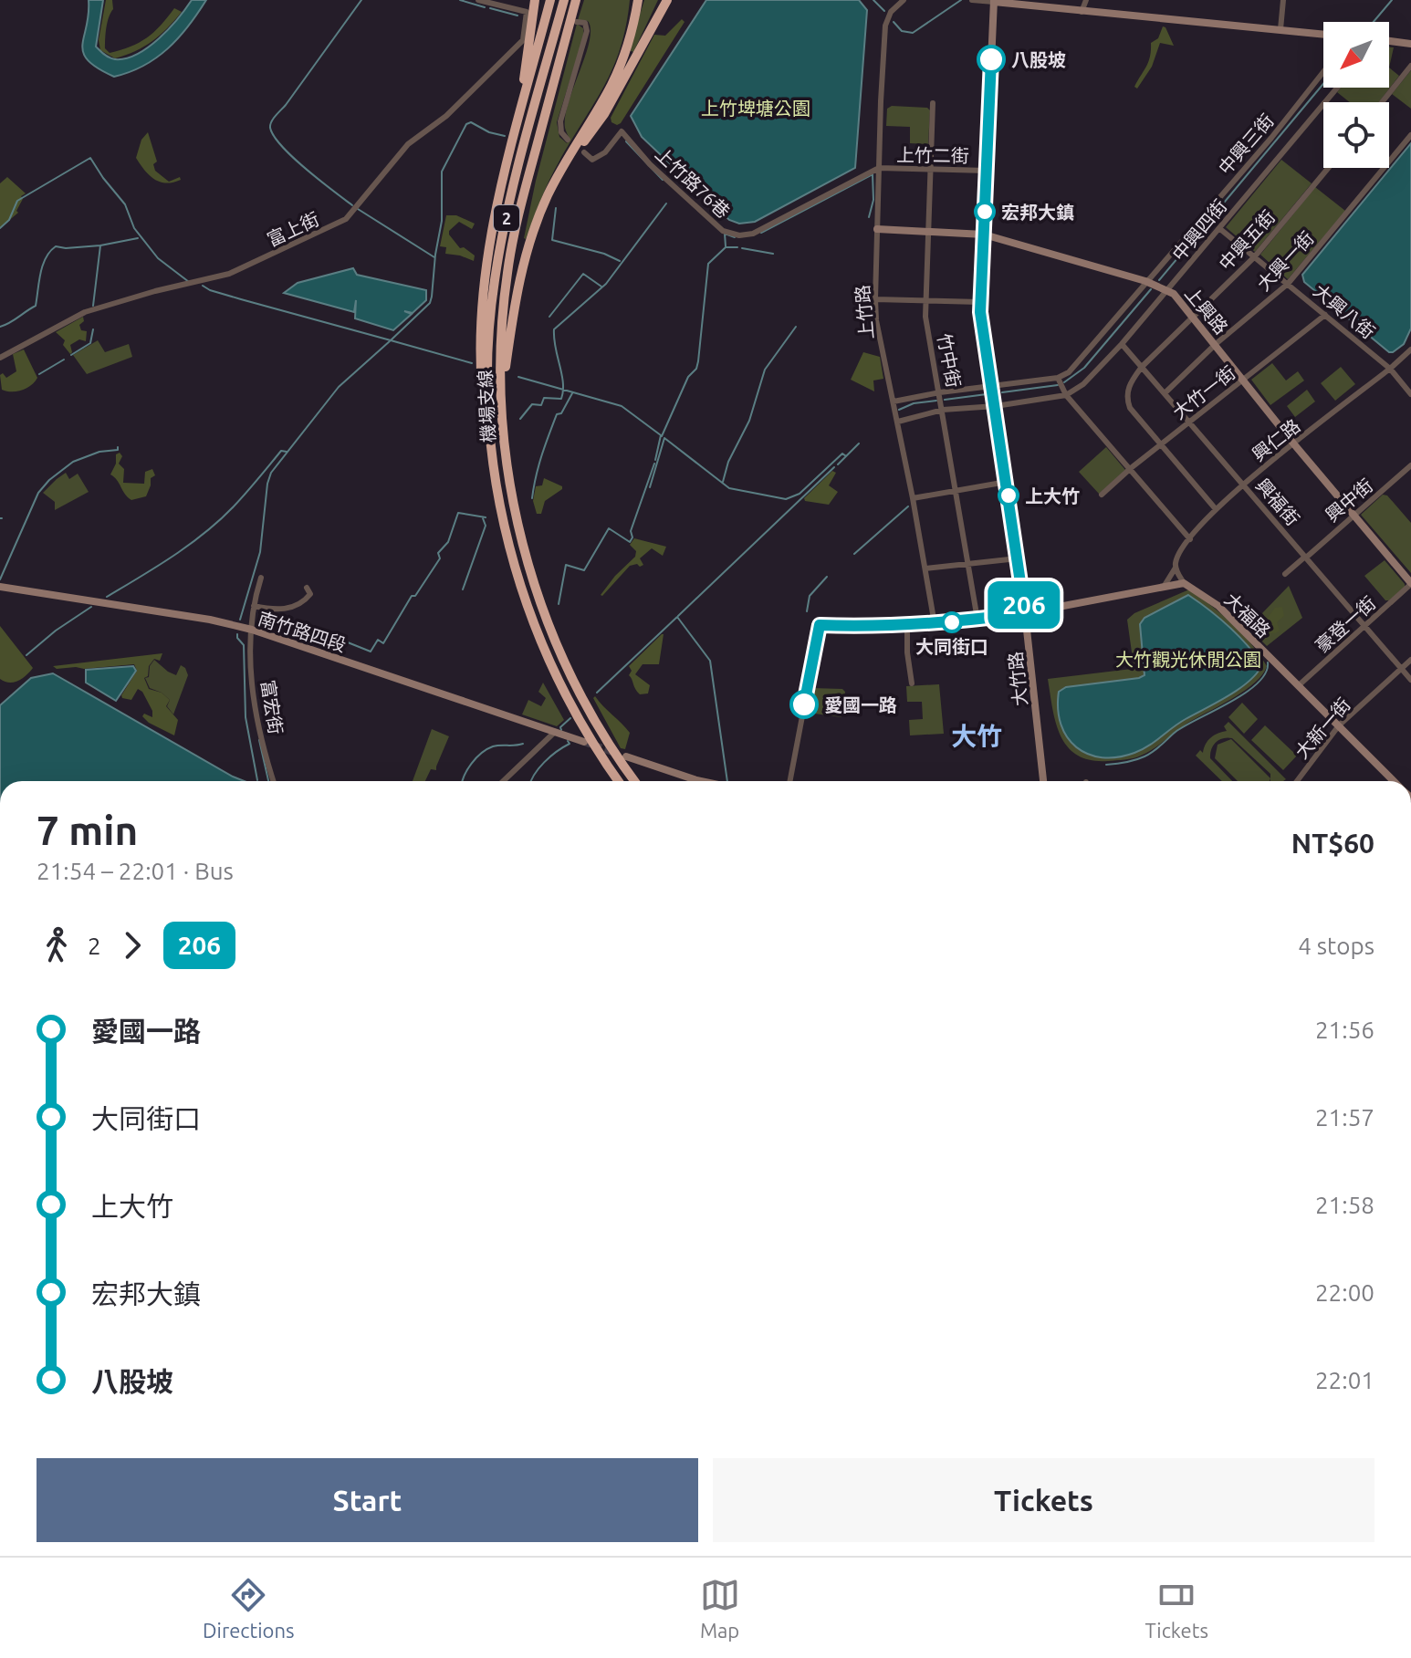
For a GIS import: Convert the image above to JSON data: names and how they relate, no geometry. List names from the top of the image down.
{
  "streets": {
    "highway": ["2", "機場支線"],
    "street": [
      "中興三街",
      "上竹二街",
      "上竹路76巷",
      "富上街",
      "中興四街",
      "中興五街",
      "大興一街",
      "上興路",
      "大興八街",
      "上竹路",
      "竹中街",
      "大竹一街",
      "興仁路",
      "興中街",
      "興福街",
      "大福路",
      "豪登一街",
      "南竹路四段",
      "大竹路",
      "富宏街",
      "大新一街"
    ]
  },
  "crossings": [
    ["中興三街", "上興路"],
    ["上竹二街", "上竹路76巷"],
    ["上竹二街", "上竹路"],
    ["上竹二街", "竹中街"],
    ["上竹二街", "大竹路"],
    ["上竹路76巷", "上竹路"],
    ["中興四街", "上興路"],
    ["中興四街", "大興八街"],
    ["中興四街", "興福街"],
    ["中興五街", "上興路"],
    ["中興五街", "大興八街"],
    ["中興五街", "大竹一街"],
    ["中興五街", "興仁路"],
    ["中興五街", "興福街"],
    ["大興一街", "上興路"],
    ["大興一街", "大興八街"],
    ["大興一街", "興福街"],
    ["上興路", "上竹路"],
    ["上興路", "竹中街"],
    ["上興路", "大竹一街"],
    ["上興路", "興仁路"],
    ["上興路", "興中街"],
    ["上興路", "豪登一街"],
    ["上興路", "大竹路"],
    ["大興八街", "大竹一街"],
    ["大興八街", "興仁路"],
    ["大竹一街", "興福街"],
    ["興仁路", "興福街"],
    ["興中街", "興福街"],
    ["興福街", "豪登一街"],
    ["興福街", "大新一街"],
    ["大福路", "豪登一街"],
    ["大福路", "大新一街"],
    ["南竹路四段", "富宏街"]
  ],
  "districts": ["大竹"],
  "parks": ["上竹埤塘公園", "大竹觀光休閒公園"],
  "places": [
    "八股坡",
    "宏邦大鎮",
    "上大竹",
    "大同街口",
    "愛國一路"
  ],
  "lines": ["bus line 206"],
  "north": "bottom left",
  "page": {
    "on_map": "206",
    "heading": ["7 min", "21:54 – 22:01 · Bus", "NT$60"],
    "legs": ["2", "206", "4 stops"],
    "list": [
      {
        "name": "愛國一路",
        "value": "21:56"
      },
      {
        "name": "大同街口",
        "value": "21:57"
      },
      {
        "name": "上大竹",
        "value": "21:58"
      },
      {
        "name": "宏邦大鎮",
        "value": "22:00"
      },
      {
        "name": "八股坡",
        "value": "22:01"
      }
    ],
    "buttons": ["Start", "Tickets"],
    "tabs": ["Directions", "Map", "Tickets"]
  }
}
